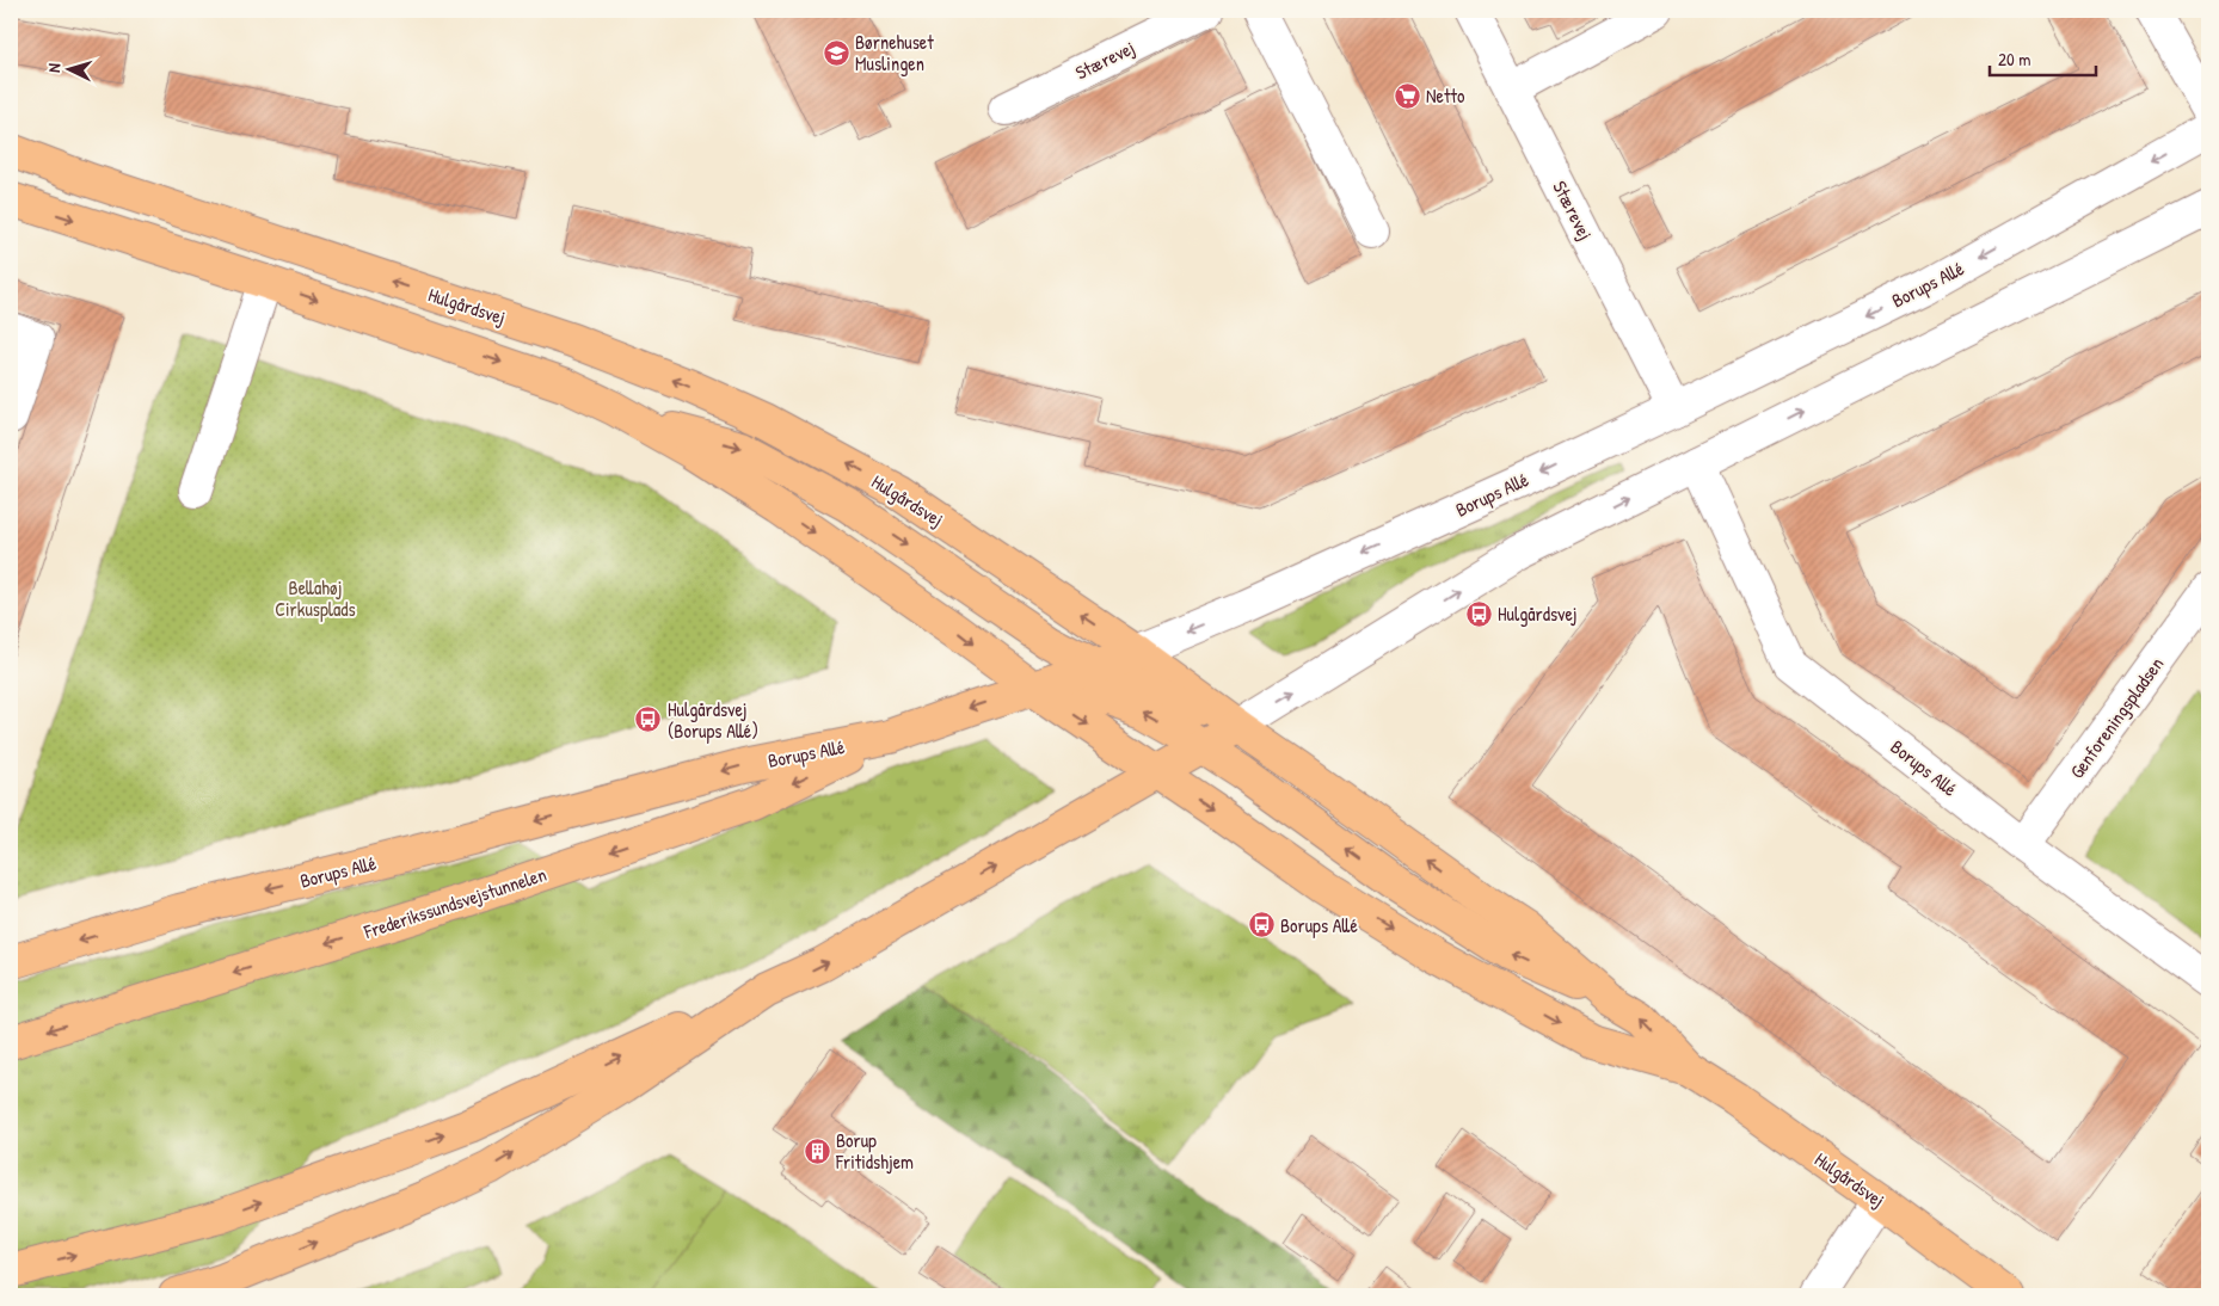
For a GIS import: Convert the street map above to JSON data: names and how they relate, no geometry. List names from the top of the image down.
{
  "streets": {
    "main road": ["Borups Allé", "Hulgårdsvej", "Frederikssundsvejstunnelen"],
    "street": ["Stærevej", "Genforeningspladsen"]
  },
  "crossings": [
    ["Stærevej", "Borups Allé"],
    ["Borups Allé", "Hulgårdsvej"],
    ["Borups Allé", "Genforeningspladsen"],
    ["Borups Allé", "Frederikssundsvejstunnelen"]
  ],
  "parks": ["Bellahøj Cirkusplads"],
  "places": {
    "school or university": ["Børnehuset Muslingen"],
    "supermarket": ["Netto"],
    "bus stop": ["Hulgårdsvej", "Hulgårdsvej (Borups Allé)", "Borups Allé"],
    "building": ["Borup Fritidshjem"]
  },
  "scale_bar": "20 m",
  "north": "left"
}
